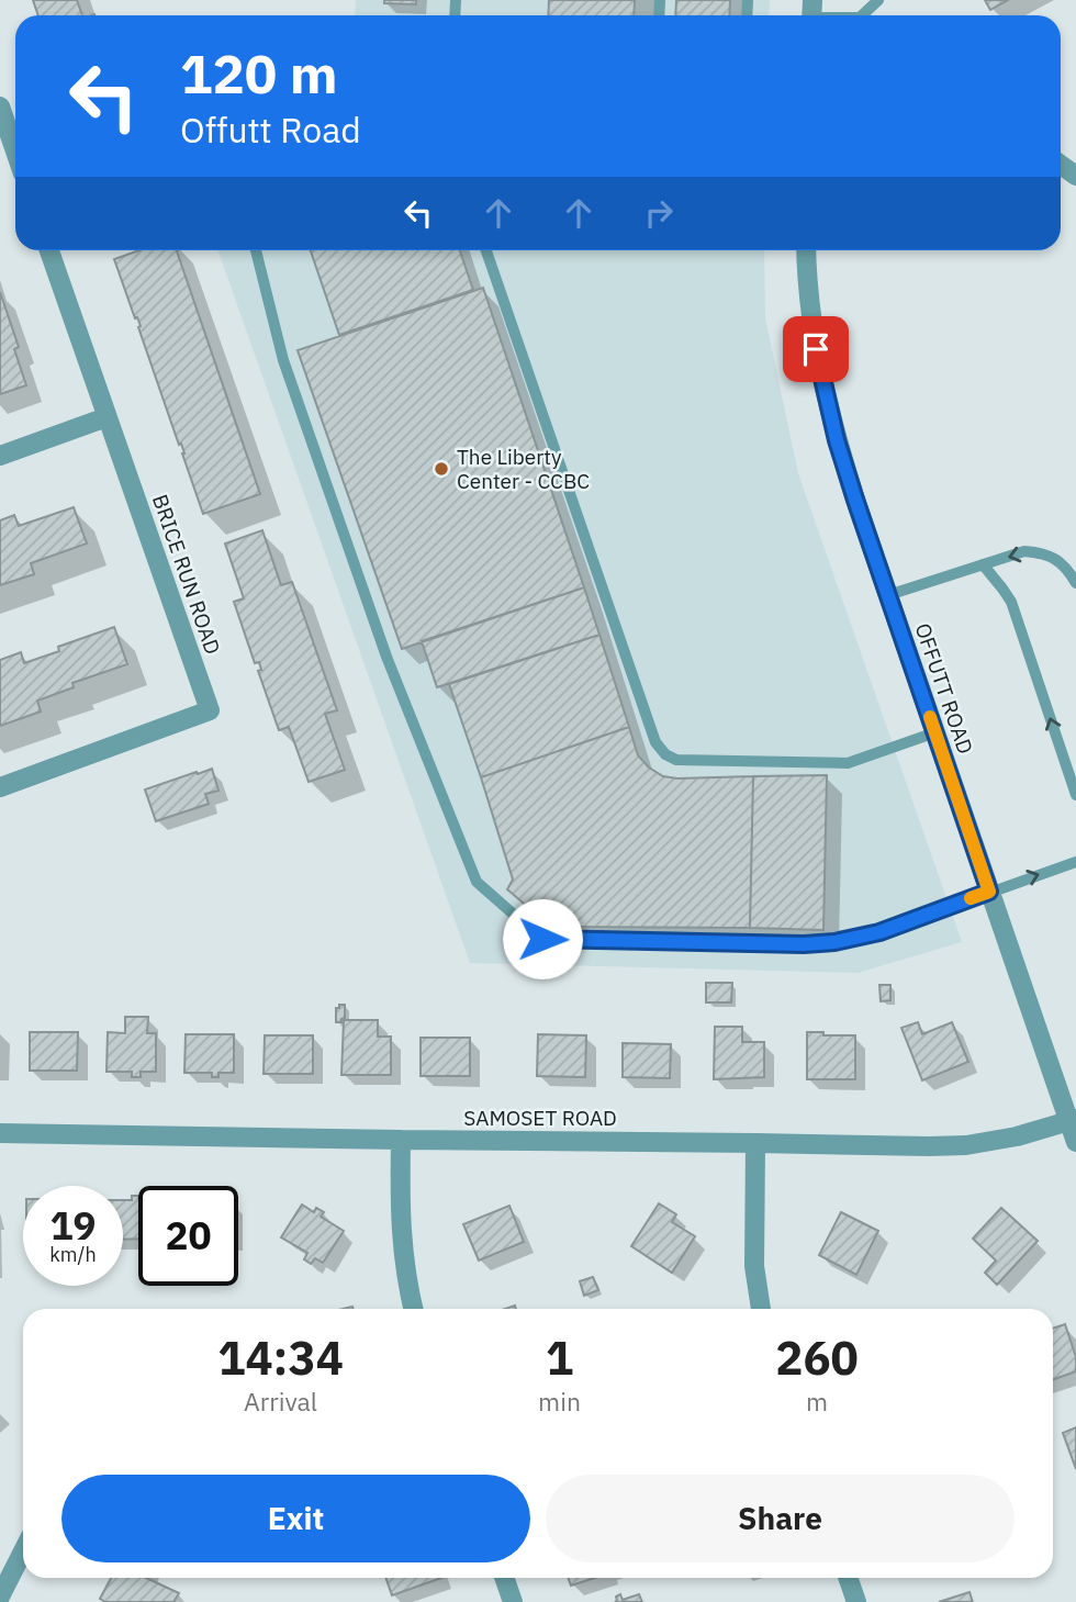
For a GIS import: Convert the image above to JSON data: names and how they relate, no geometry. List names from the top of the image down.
{
  "streets": {
    "street": ["BRICE RUN ROAD", "OFFUTT ROAD", "SAMOSET ROAD"]
  },
  "crossings": [
    ["OFFUTT ROAD", "SAMOSET ROAD"]
  ],
  "places": ["The Liberty Center - CCBC"],
  "page": {
    "turn": ["120 m", "Offutt Road"],
    "speed": "19 km/h",
    "limit": "20",
    "eta": [
      "14:34",
      "Arrival",
      "1",
      "min",
      "260",
      "m"
    ],
    "buttons": ["Exit", "Share"]
  }
}
